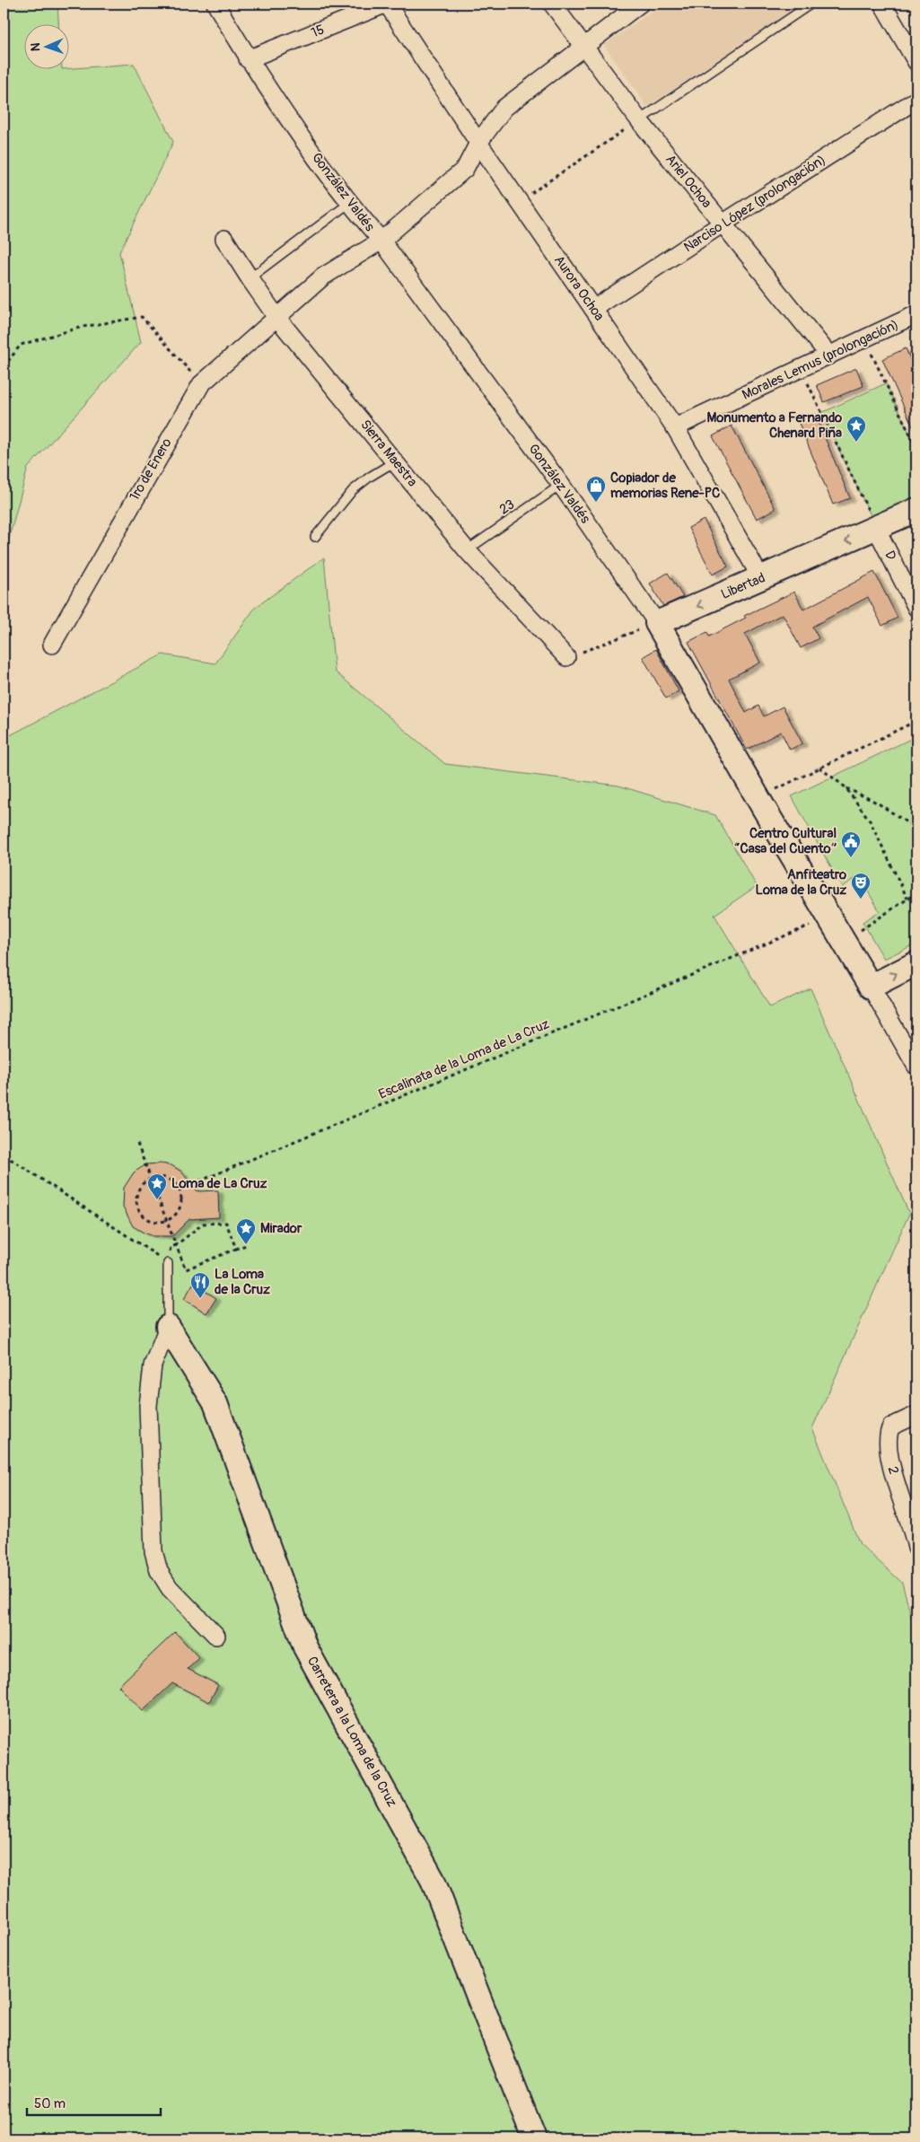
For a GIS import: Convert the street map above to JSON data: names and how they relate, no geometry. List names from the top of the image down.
{
  "streets": {
    "street": [
      "15",
      "Ariel Ochoa",
      "González Valdés",
      "Narciso López (prolongación)",
      "Aurora Ochoa",
      "Morales Lemus (prolongación)",
      "Sierra Maestra",
      "1ro de Enero",
      "D",
      "Libertad",
      "2",
      "Carretera a la Loma de la Cruz"
    ],
    "lane": ["23"],
    "path": ["Escalinata de la Loma de La Cruz"]
  },
  "crossings": [
    ["15", "González Valdés"],
    ["15", "Aurora Ochoa"],
    ["Ariel Ochoa", "Narciso López (prolongación)"],
    ["Ariel Ochoa", "Morales Lemus (prolongación)"],
    ["Ariel Ochoa", "1ro de Enero"],
    ["González Valdés", "1ro de Enero"],
    ["González Valdés", "23"],
    ["González Valdés", "Libertad"],
    ["González Valdés", "Escalinata de la Loma de La Cruz"],
    ["Narciso López (prolongación)", "Aurora Ochoa"],
    ["Aurora Ochoa", "Morales Lemus (prolongación)"],
    ["Aurora Ochoa", "1ro de Enero"],
    ["Aurora Ochoa", "Libertad"],
    ["Sierra Maestra", "1ro de Enero"],
    ["Sierra Maestra", "23"],
    ["D", "Libertad"]
  ],
  "one_way": ["Libertad"],
  "places": {
    "place": ["Monumento a Fernando Chenard Piña", "Loma de La Cruz", "Mirador"],
    "shop": ["Copiador de memorias Rene-PC"],
    "public building": ["Centro Cultural “Casa del Cuento”"],
    "theatre": ["Anfiteatro Loma de la Cruz"],
    "restaurant": ["La Loma de la Cruz"]
  },
  "scale_bar": "50 m",
  "north": "left"
}
